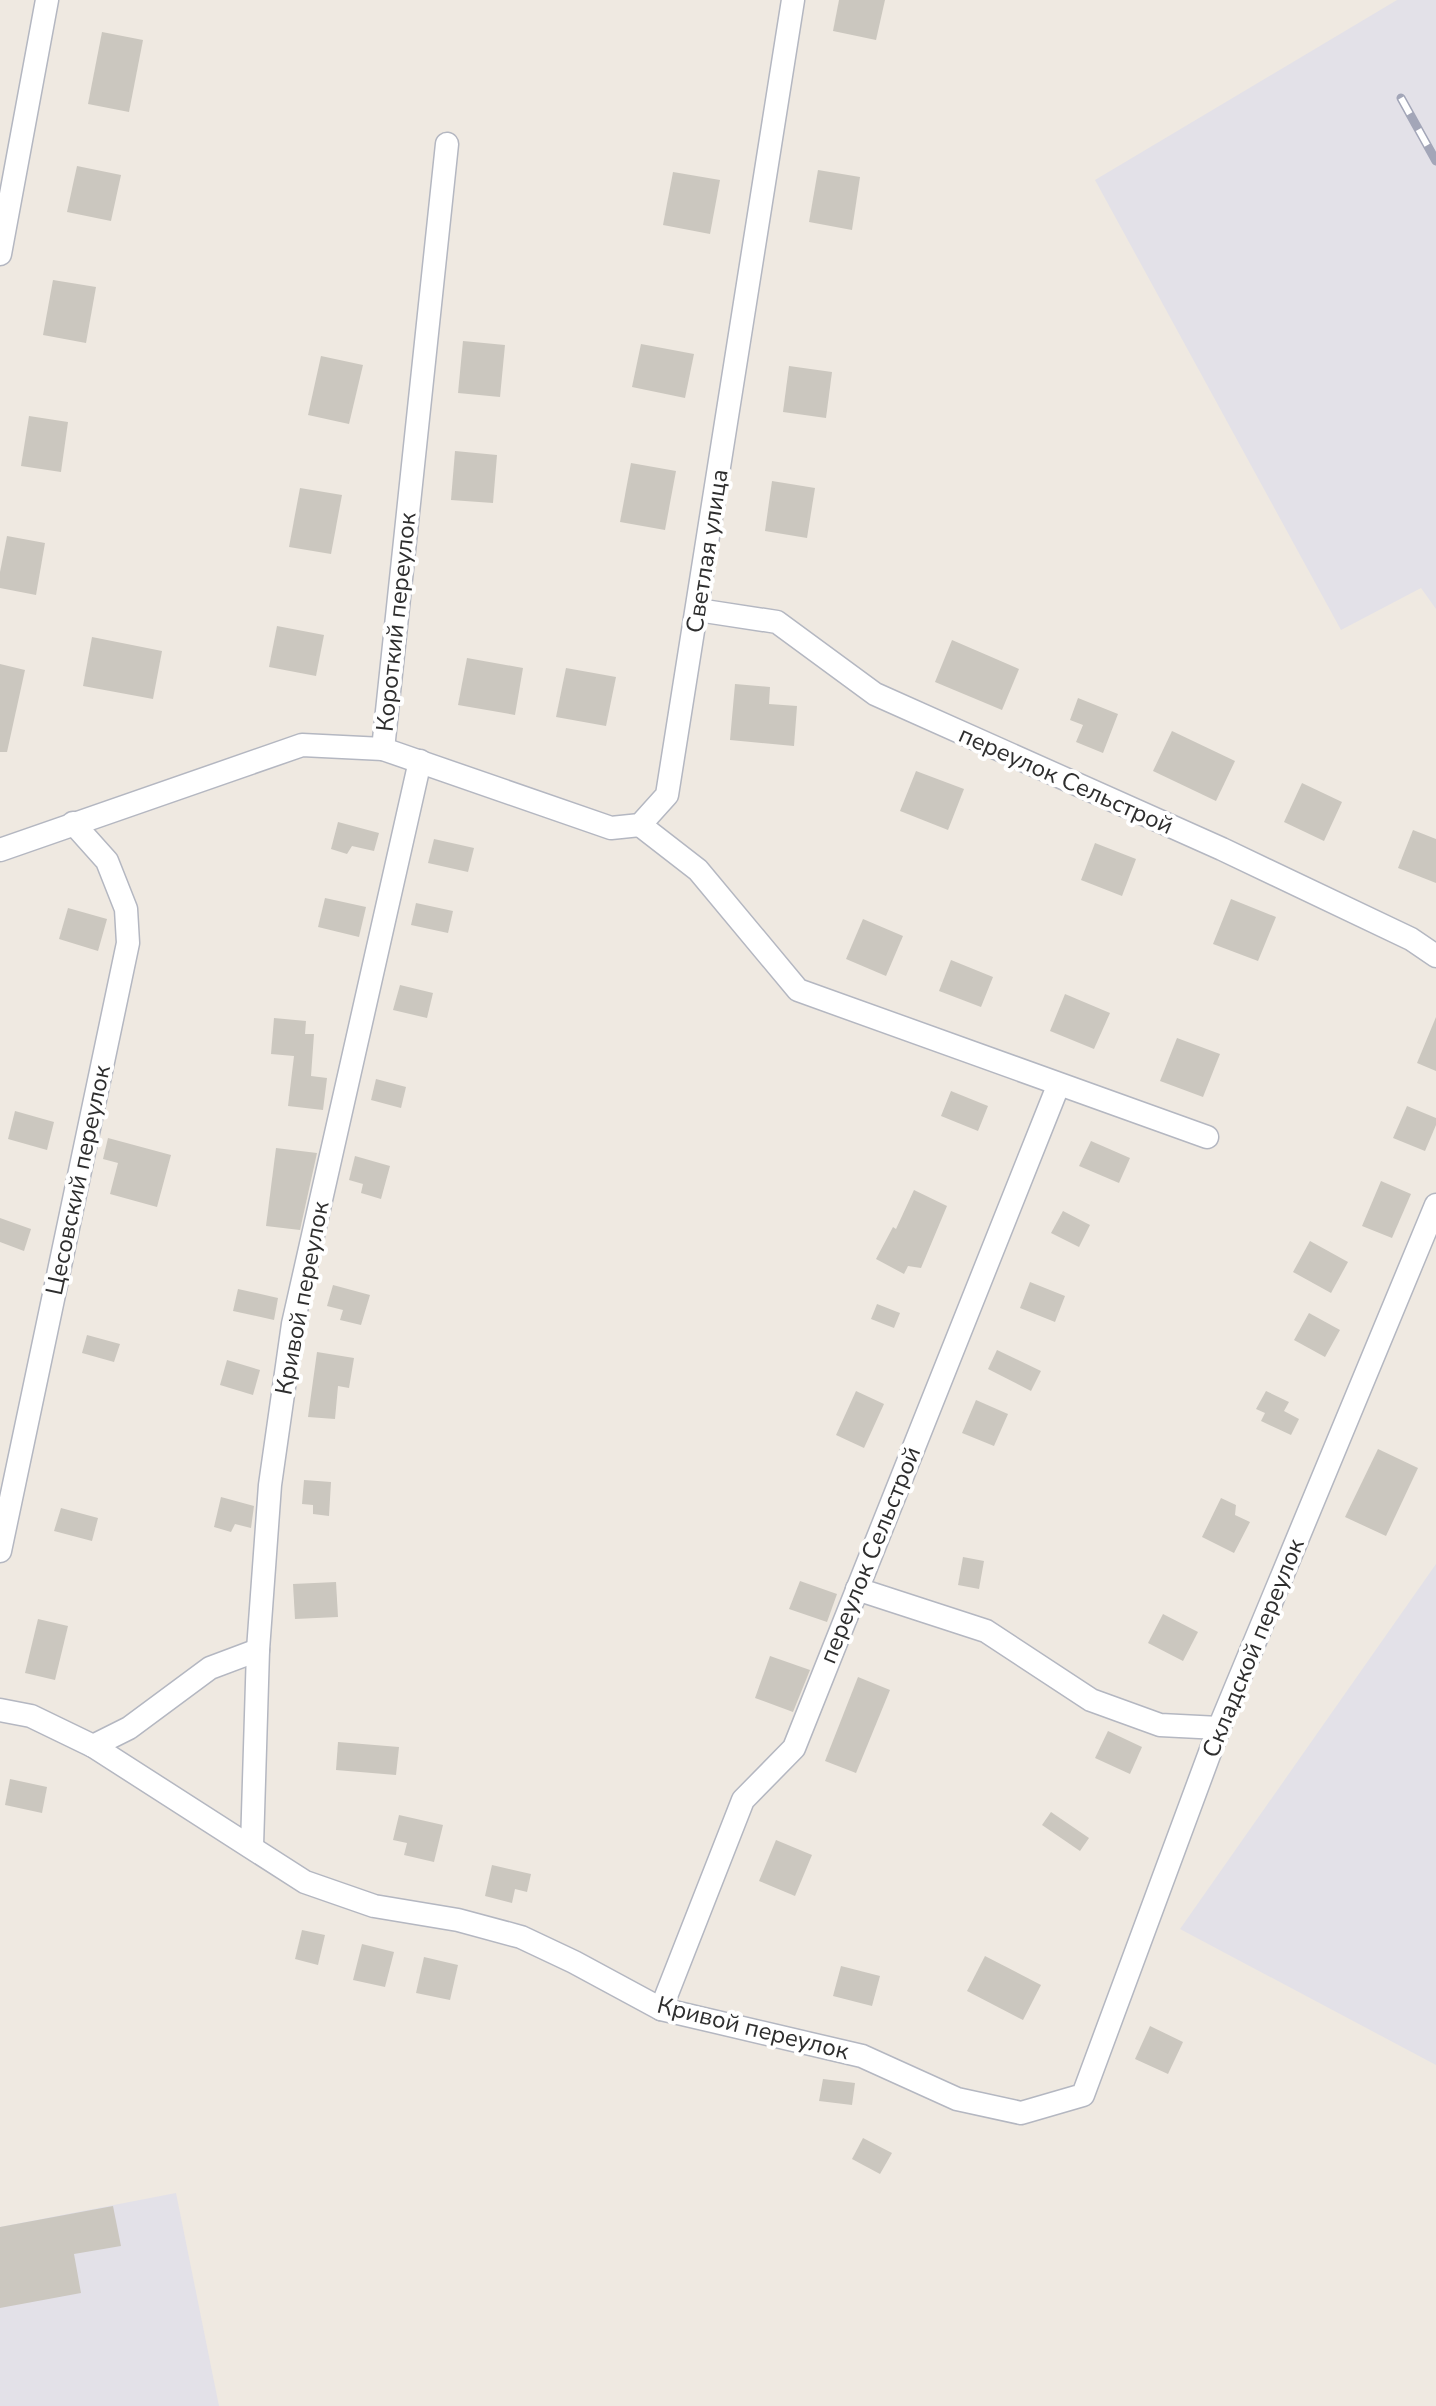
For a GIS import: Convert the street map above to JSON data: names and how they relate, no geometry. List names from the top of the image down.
{
  "streets": {
    "street": [
      "Светлая улица",
      "Короткий переулок",
      "переулок Сельстрой",
      "Цесовский переулок",
      "Кривой переулок",
      "Складской переулок"
    ]
  },
  "crossings": [
    ["Светлая улица", "переулок Сельстрой"],
    ["Короткий переулок", "Цесовский переулок"],
    ["переулок Сельстрой", "Кривой переулок"],
    ["Кривой переулок", "Складской переулок"]
  ]
}
